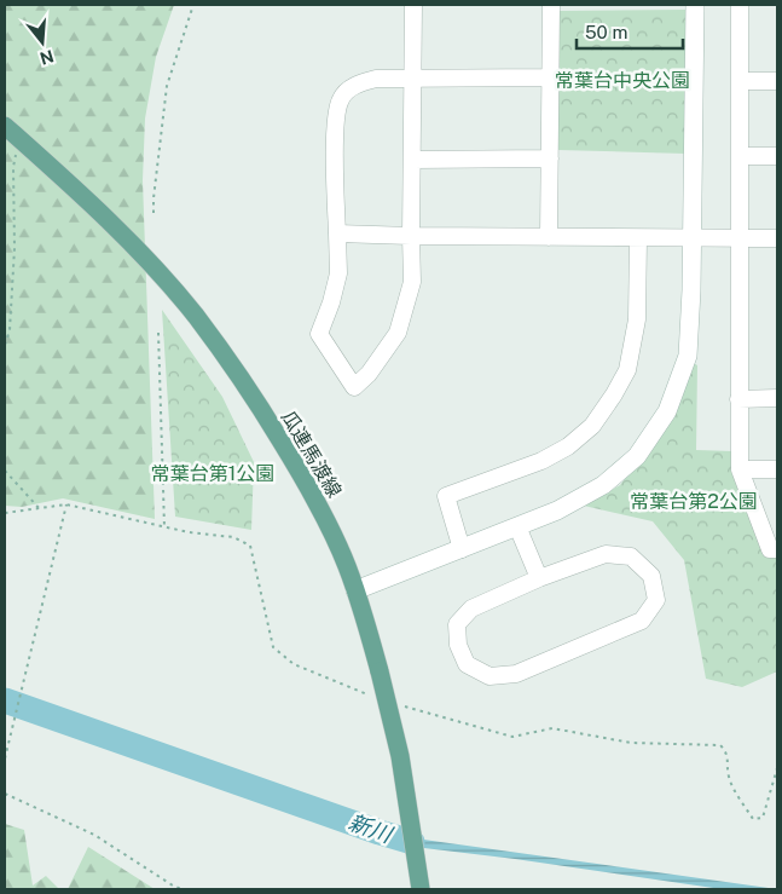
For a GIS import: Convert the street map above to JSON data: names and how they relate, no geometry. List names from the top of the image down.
{
  "streets": {
    "main road": ["瓜連馬渡線"]
  },
  "water": ["新川"],
  "parks": ["常葉台中央公園", "常葉台第1公園", "常葉台第2公園"],
  "scale_bar": "50 m",
  "north": "bottom"
}
